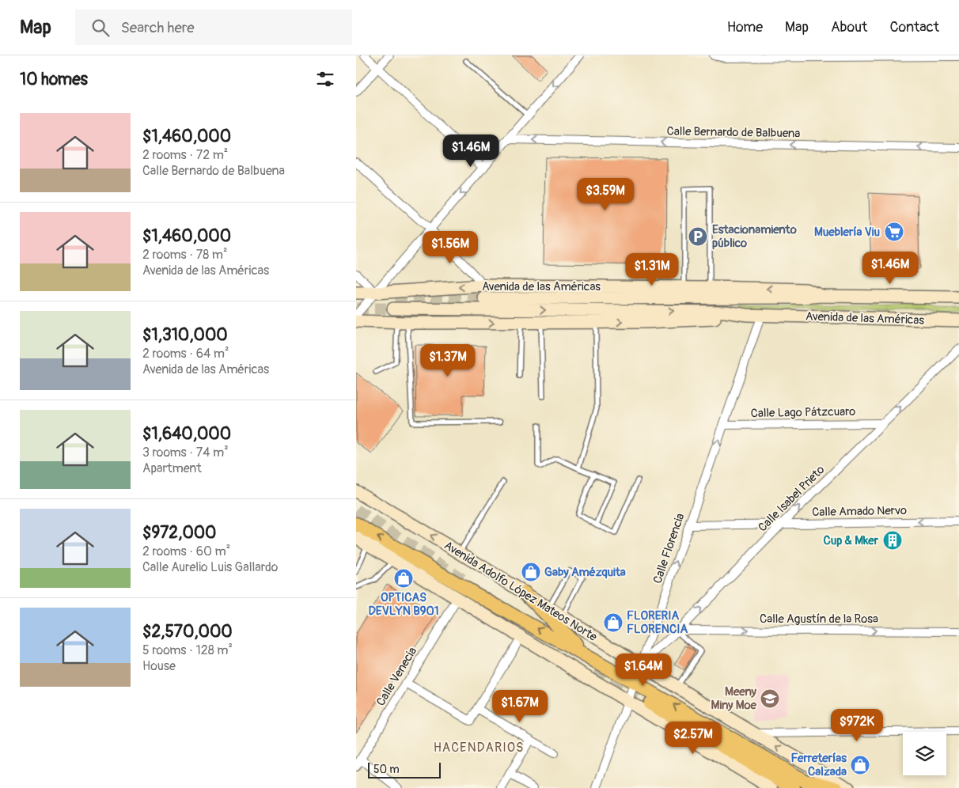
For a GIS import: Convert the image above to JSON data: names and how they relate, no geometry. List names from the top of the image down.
{
  "streets": {
    "main road": ["Avenida de las Américas", "Avenida Adolfo López Mateos Norte"],
    "street": [
      "Calle Bernardo de Balbuena",
      "Calle Lago Pátzcuaro",
      "Calle Isabel Prieto",
      "Calle Amado Nervo",
      "Calle Florencia",
      "Calle Agustín de la Rosa",
      "Calle Venecia"
    ]
  },
  "crossings": [
    ["Avenida de las Américas", "Calle Florencia"],
    ["Calle Lago Pátzcuaro", "Calle Isabel Prieto"],
    ["Calle Lago Pátzcuaro", "Calle Florencia"],
    ["Calle Isabel Prieto", "Calle Amado Nervo"],
    ["Calle Isabel Prieto", "Calle Florencia"],
    ["Calle Isabel Prieto", "Avenida Adolfo López Mateos Norte"],
    ["Calle Isabel Prieto", "Calle Agustín de la Rosa"],
    ["Calle Amado Nervo", "Calle Florencia"],
    ["Calle Florencia", "Avenida Adolfo López Mateos Norte"]
  ],
  "one_way": [
    "Calle Bernardo de Balbuena",
    "Calle Isabel Prieto",
    "Calle Amado Nervo",
    "Calle Florencia",
    "Calle Agustín de la Rosa"
  ],
  "districts": ["HACENDARIOS"],
  "places": {
    "supermarket": ["Mueblería Viu"],
    "parking": ["Estacionamiento público"],
    "building": ["Cup & Mker"],
    "shop": [
      "Gaby Amézquita",
      "OPTICAS DEVLYN B901",
      "FLORERIA FLORENCIA",
      "Ferreterías Calzada"
    ],
    "school or university": ["Meeny Miny Moe"]
  },
  "scale_bar": "50 m",
  "page": {
    "header": "Map",
    "search": "Search here",
    "nav": [
      "Home",
      "Map",
      "About",
      "Contact"
    ],
    "heading": "10 homes",
    "list": [
      {
        "name": "$1,460,000",
        "note": "2 rooms · 72 m² · Calle Bernardo de Balbuena"
      },
      {
        "name": "$1,460,000",
        "note": "2 rooms · 78 m² · Avenida de las Américas"
      },
      {
        "name": "$1,310,000",
        "note": "2 rooms · 64 m² · Avenida de las Américas"
      },
      {
        "name": "$1,640,000",
        "note": "3 rooms · 74 m² · Apartment"
      },
      {
        "name": "$972,000",
        "note": "2 rooms · 60 m² · Calle Aurelio Luis Gallardo"
      },
      {
        "name": "$2,570,000",
        "note": "5 rooms · 128 m² · House"
      }
    ],
    "price": [
      "$1.46M",
      "$3.59M",
      "$1.56M",
      "$1.46M",
      "$1.31M",
      "$1.37M",
      "$1.64M",
      "$1.67M",
      "$972K",
      "$2.57M"
    ],
    "scale": "50 m"
  }
}
